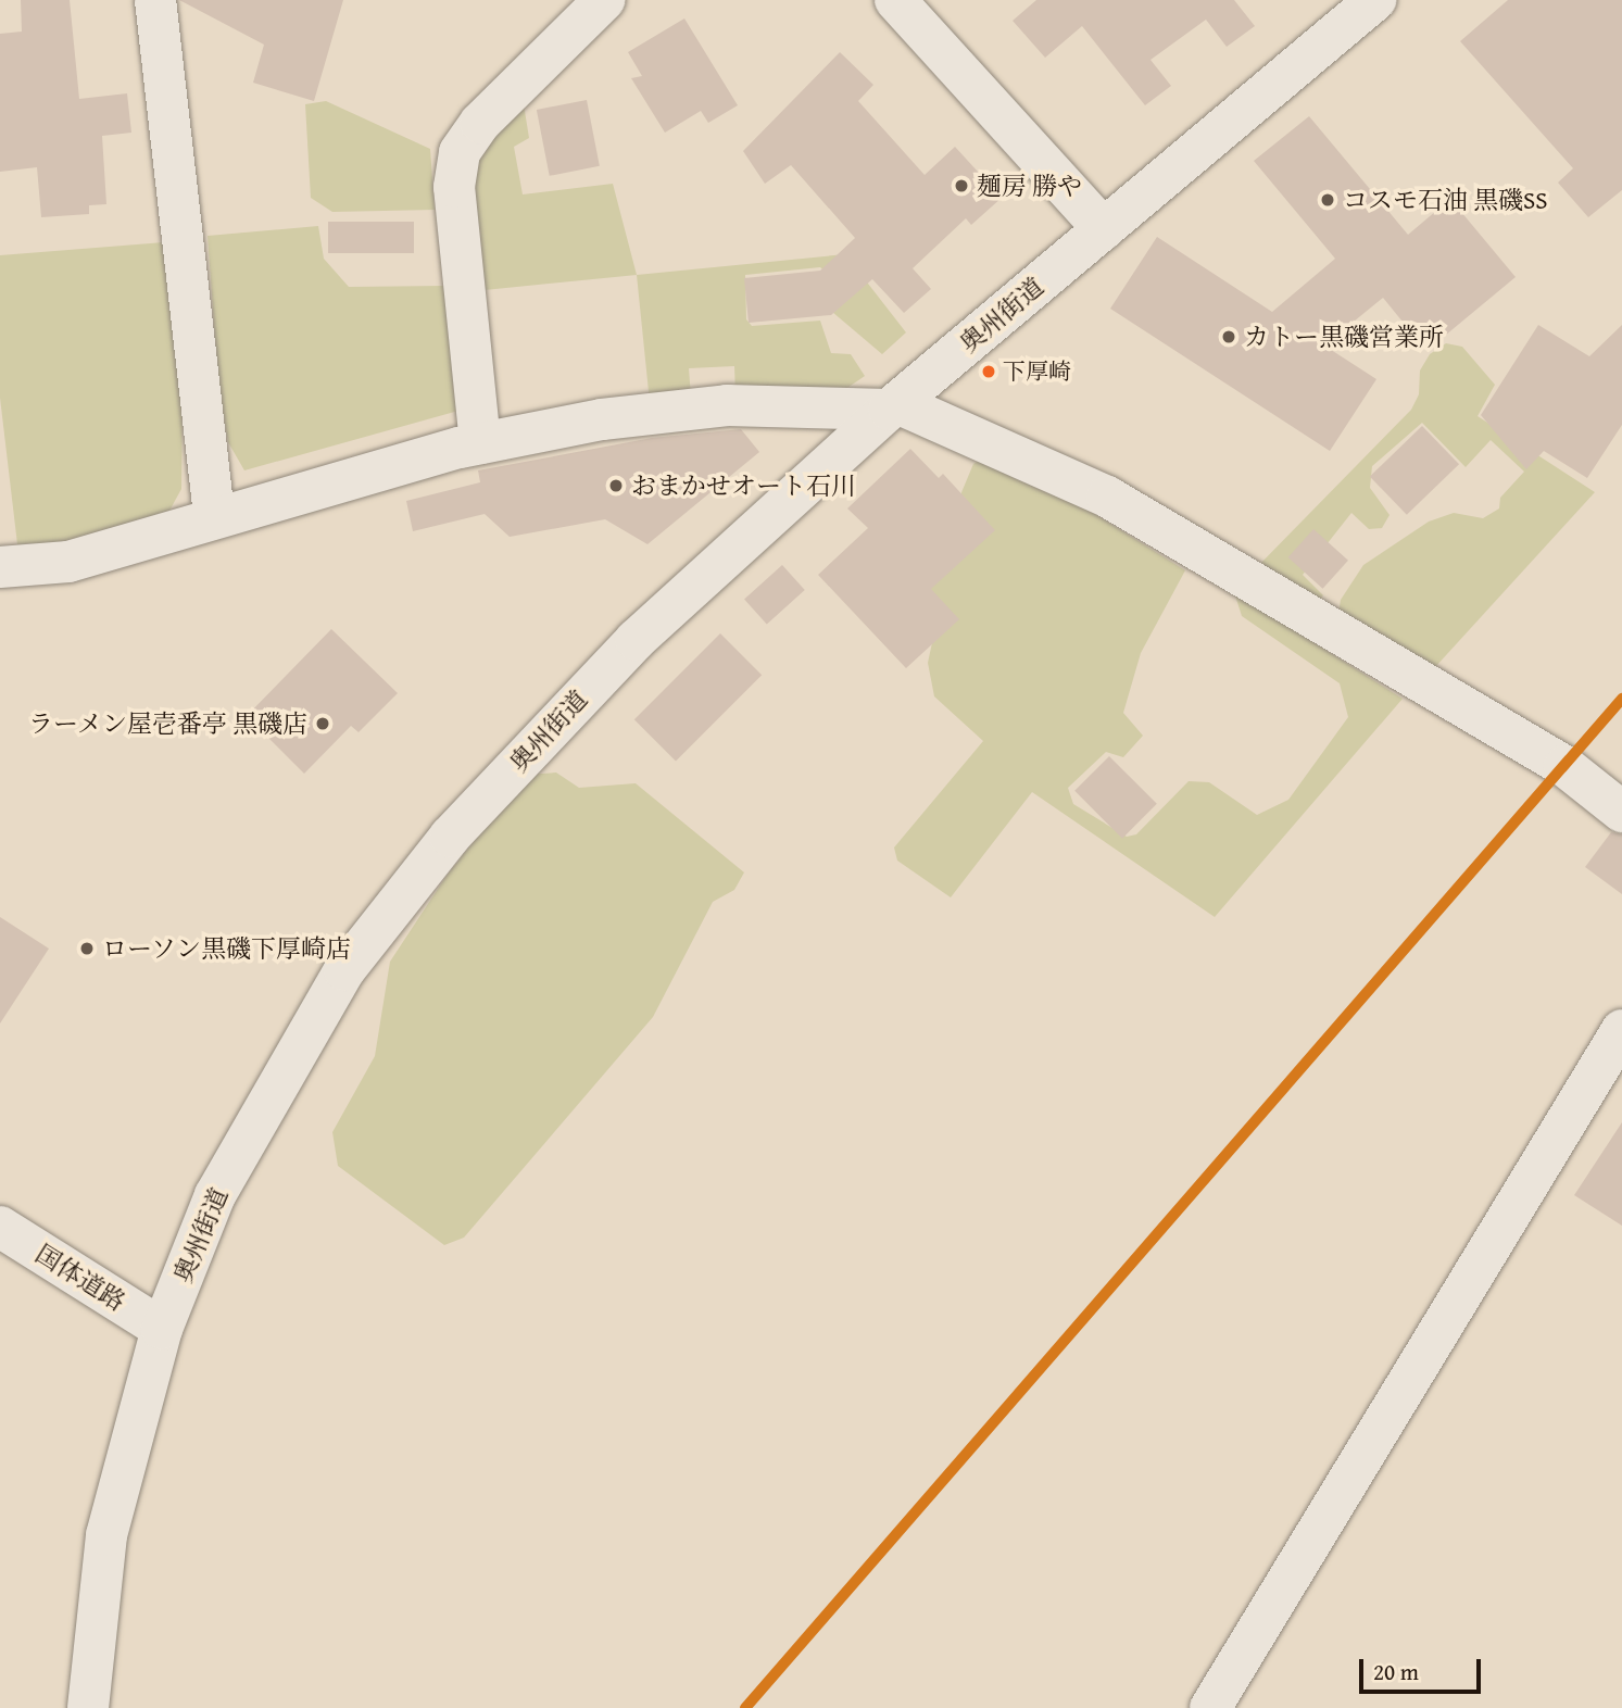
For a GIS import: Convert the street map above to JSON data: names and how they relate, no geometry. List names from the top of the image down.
{
  "streets": {
    "street": ["奥州街道", "国体道路"]
  },
  "crossings": [
    ["奥州街道", "国体道路"]
  ],
  "places": [
    "麺房 勝や",
    "コスモ石油 黒磯SS",
    "カトー黒磯営業所",
    "下厚崎",
    "おまかせオート石川",
    "ラーメン屋壱番亭 黒磯店",
    "ローソン黒磯下厚崎店"
  ],
  "scale_bar": "20 m"
}
